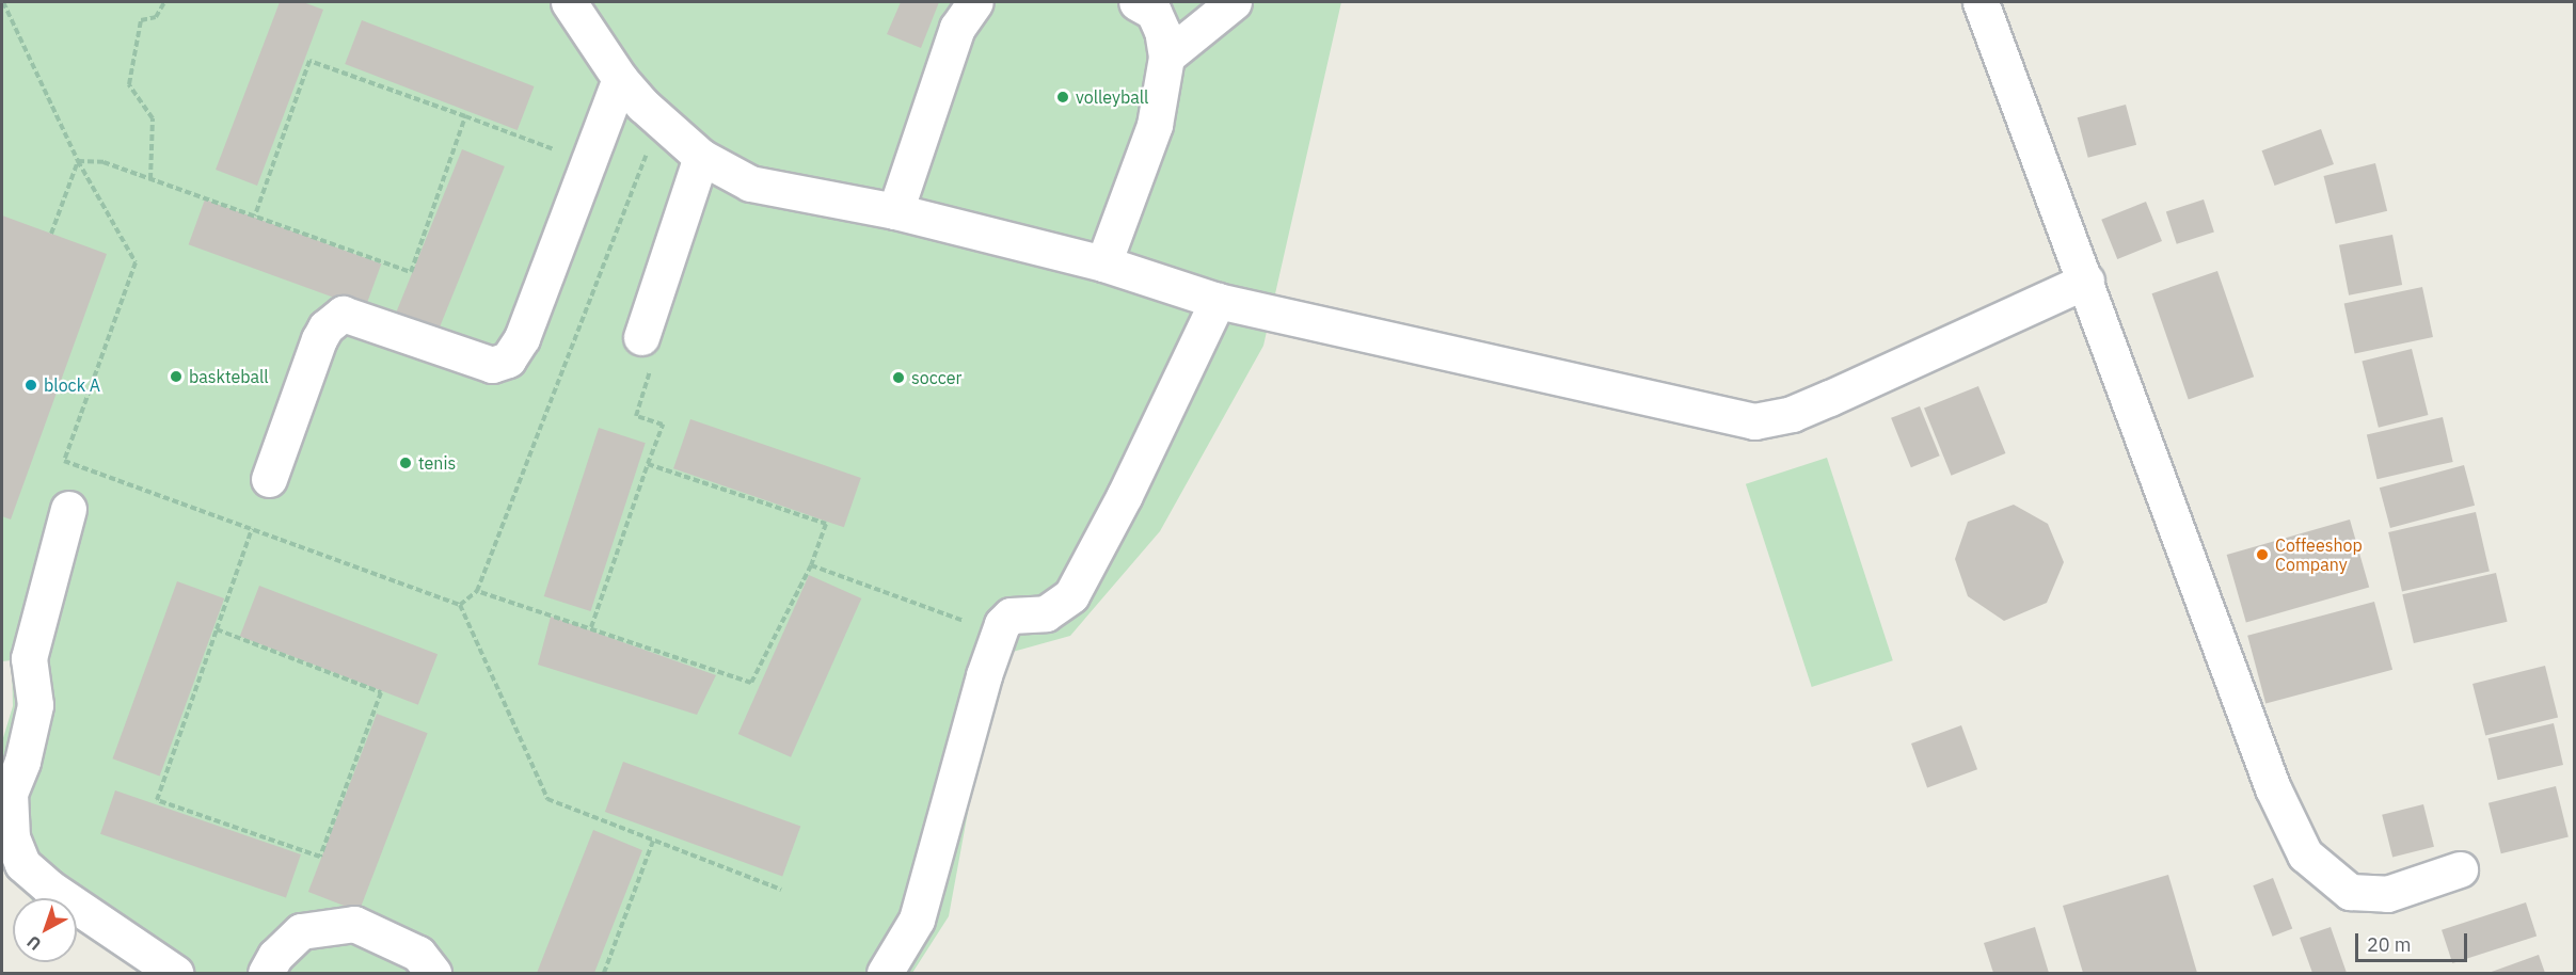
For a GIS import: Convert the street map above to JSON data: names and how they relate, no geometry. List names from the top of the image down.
{
  "places": [
    "volleyball",
    "baskteball",
    "soccer",
    "block A",
    "tenis",
    "Coffeeshop Company"
  ],
  "scale_bar": "20 m",
  "north": "bottom left"
}
